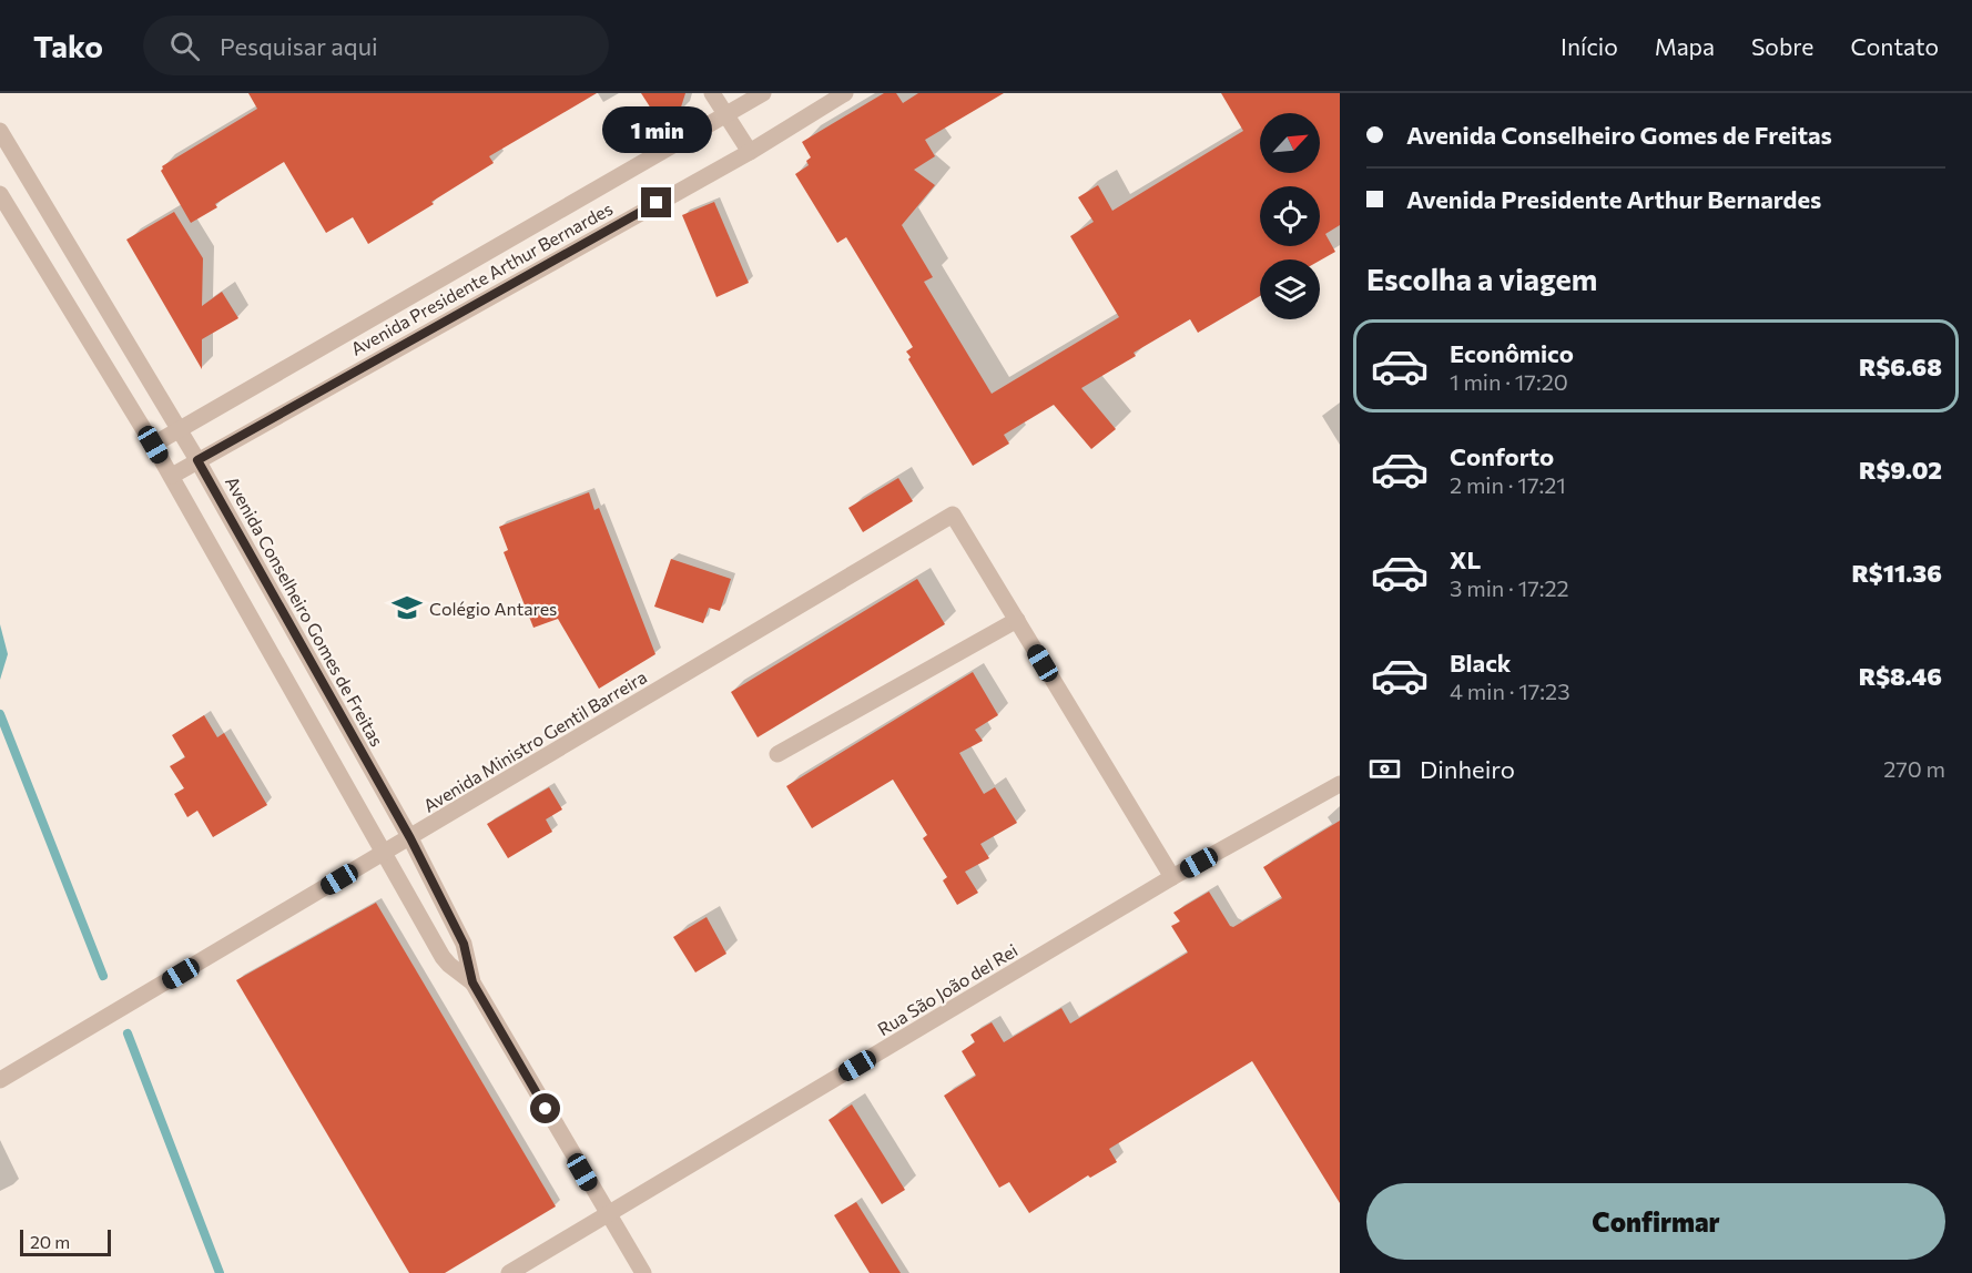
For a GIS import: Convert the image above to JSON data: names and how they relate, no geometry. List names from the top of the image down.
{
  "streets": {
    "street": [
      "Avenida Presidente Arthur Bernardes",
      "Avenida Conselheiro Gomes de Freitas",
      "Avenida Ministro Gentil Barreira",
      "Rua São João del Rei"
    ]
  },
  "crossings": [
    ["Avenida Presidente Arthur Bernardes", "Avenida Conselheiro Gomes de Freitas"],
    ["Avenida Conselheiro Gomes de Freitas", "Avenida Ministro Gentil Barreira"],
    ["Avenida Conselheiro Gomes de Freitas", "Rua São João del Rei"]
  ],
  "places": {
    "school or university": ["Colégio Antares"]
  },
  "scale_bar": "20 m",
  "north": "top right",
  "page": {
    "header": "Tako",
    "search": "Pesquisar aqui",
    "nav": [
      "Início",
      "Mapa",
      "Sobre",
      "Contato"
    ],
    "banner": ["Avenida Conselheiro Gomes de Freitas", "Avenida Presidente Arthur Bernardes"],
    "bubble": "1 min",
    "heading": "Escolha a viagem",
    "list": [
      {
        "name": "Econômico",
        "note": "1 min · 17:20",
        "value": "R$6.68"
      },
      {
        "name": "Conforto",
        "note": "2 min · 17:21",
        "value": "R$9.02"
      },
      {
        "name": "XL",
        "note": "3 min · 17:22",
        "value": "R$11.36"
      },
      {
        "name": "Black",
        "note": "4 min · 17:23",
        "value": "R$8.46"
      }
    ],
    "pay": ["Dinheiro", "270 m"],
    "buttons": "Confirmar",
    "scale": "20 m"
  }
}
